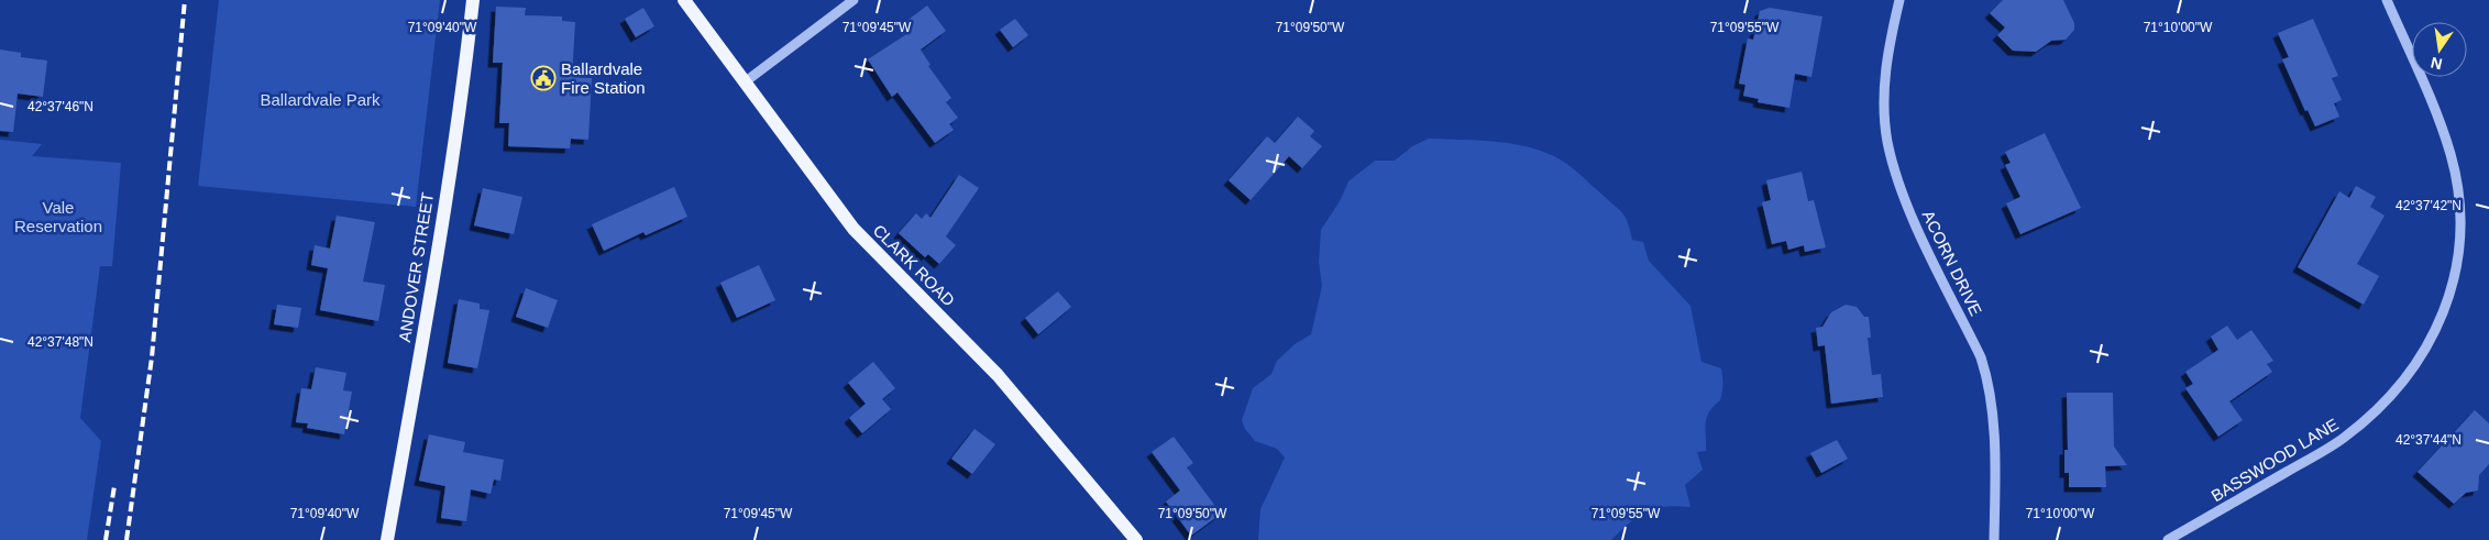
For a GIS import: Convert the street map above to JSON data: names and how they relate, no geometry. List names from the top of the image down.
{
  "streets": {
    "main road": ["CLARK ROAD", "ANDOVER STREET"],
    "street": ["ACORN DRIVE", "BASSWOOD LANE"]
  },
  "parks": ["Ballardvale Park", "Vale Reservation"],
  "places": {
    "public building": ["Ballardvale Fire Station"]
  },
  "north": "bottom",
  "coordinates": [
    "71°09'40\"W",
    "71°09'45\"W",
    "71°09'50\"W",
    "71°09'55\"W",
    "71°10'00\"W",
    "42°37'46\"N",
    "42°37'42\"N",
    "42°37'48\"N",
    "42°37'44\"N"
  ]
}
